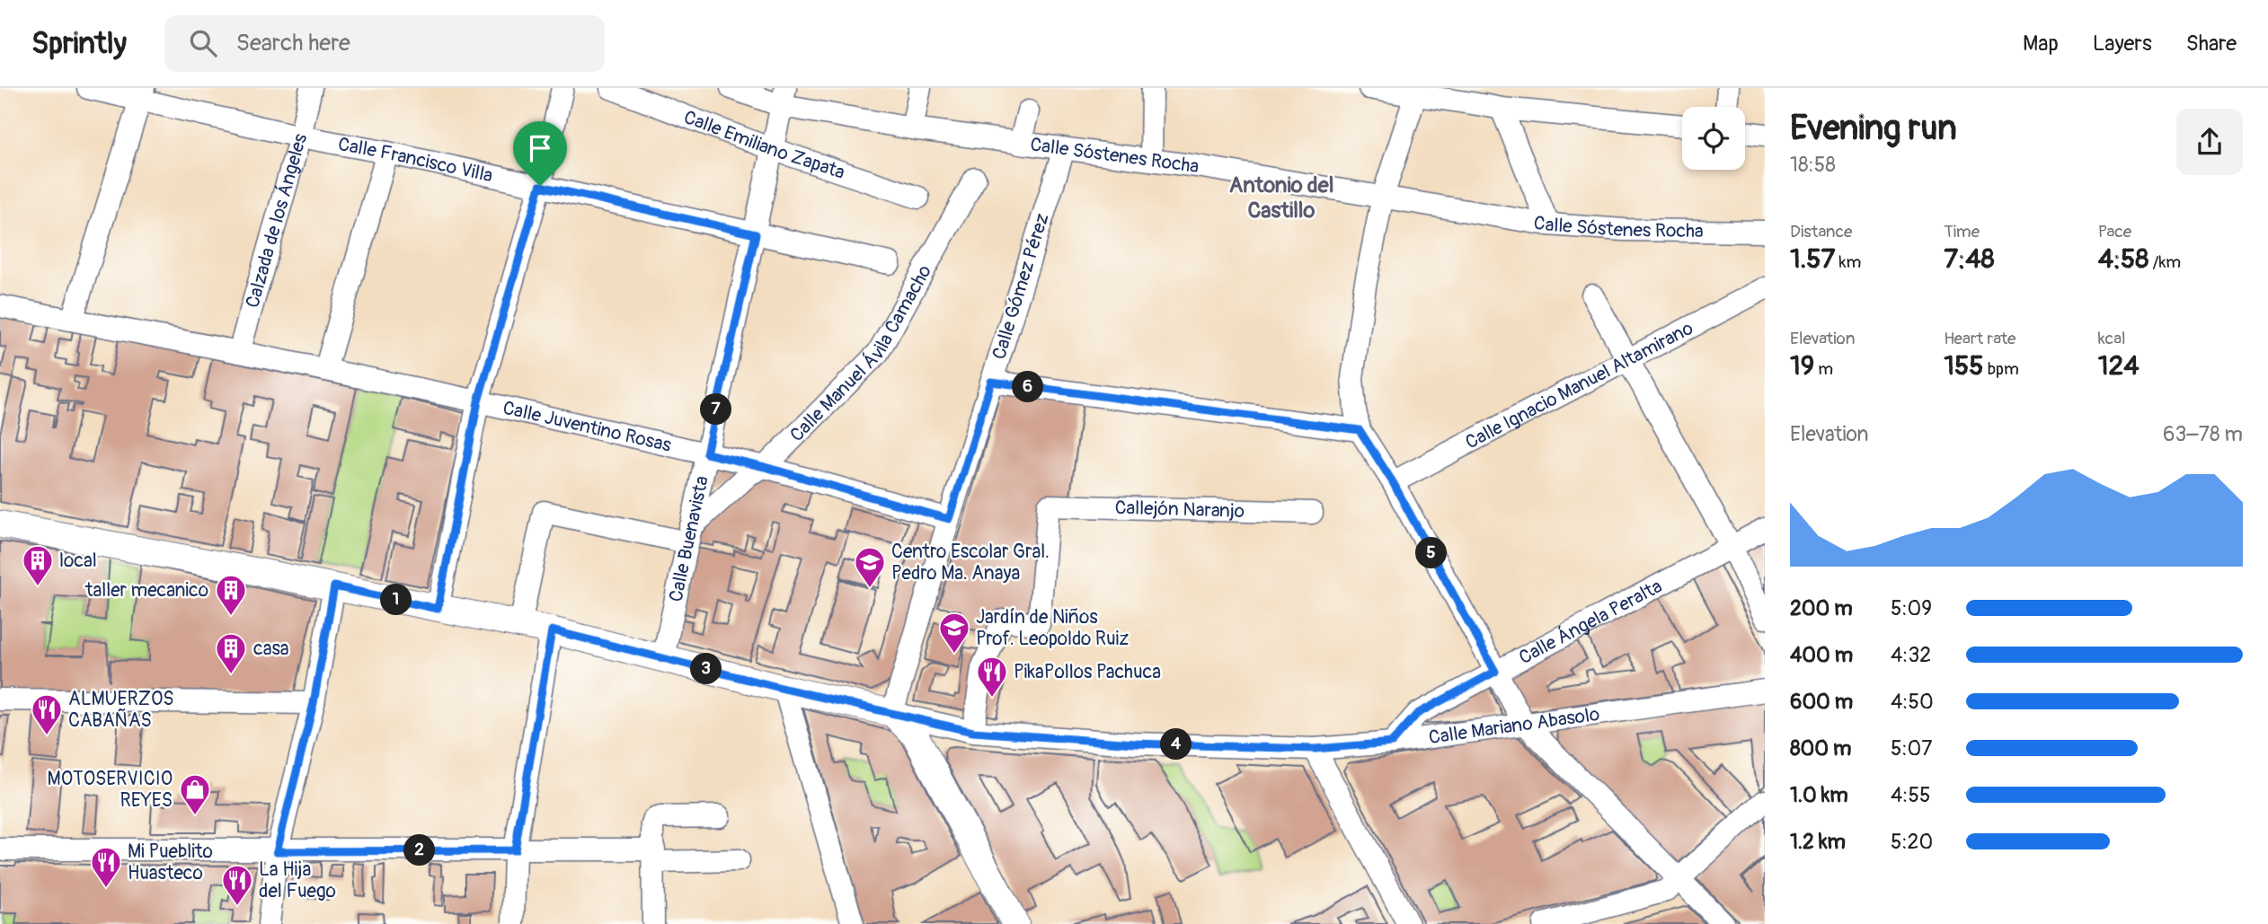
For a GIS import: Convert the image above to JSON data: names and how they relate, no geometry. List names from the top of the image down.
{
  "streets": {
    "main road": ["Calle Mariano Abasolo"],
    "street": [
      "Calle Emiliano Zapata",
      "Calle Sóstenes Rocha",
      "Calle Francisco Villa",
      "Calzada de los Ángeles",
      "Calle Gómez Pérez",
      "Calle Manuel Ávila Camacho",
      "Calle Ignacio Manuel Altamirano",
      "Calle Juventino Rosas",
      "Callejón Naranjo",
      "Calle Buenavista",
      "Calle Ángela Peralta"
    ]
  },
  "crossings": [
    ["Calle Emiliano Zapata", "Calle Buenavista"],
    ["Calle Sóstenes Rocha", "Calle Gómez Pérez"],
    ["Calle Sóstenes Rocha", "Calle Buenavista"],
    ["Calle Francisco Villa", "Calzada de los Ángeles"],
    ["Calle Francisco Villa", "Calle Buenavista"],
    ["Calzada de los Ángeles", "Calle Juventino Rosas"],
    ["Calle Gómez Pérez", "Calle Juventino Rosas"],
    ["Calle Gómez Pérez", "Calle Mariano Abasolo"],
    ["Calle Manuel Ávila Camacho", "Calle Juventino Rosas"],
    ["Calle Manuel Ávila Camacho", "Calle Buenavista"],
    ["Calle Juventino Rosas", "Calle Buenavista"],
    ["Callejón Naranjo", "Calle Mariano Abasolo"],
    ["Calle Buenavista", "Calle Mariano Abasolo"],
    ["Calle Ángela Peralta", "Calle Mariano Abasolo"]
  ],
  "districts": ["Antonio del Castillo"],
  "places": {
    "building": ["local", "taller mecanico", "casa"],
    "school or university": ["Centro Escolar Gral. Pedro Ma. Anaya", "Jardín de Niños Prof. Leopoldo Ruiz"],
    "restaurant": [
      "PikaPollos Pachuca",
      "ALMUERZOS CABAÑAS",
      "Mi Pueblito Huasteco",
      "La Hija del Fuego"
    ],
    "shop": ["MOTOSERVICIO REYES"]
  },
  "page": {
    "header": "Sprintly",
    "search": "Search here",
    "nav": ["Map", "Layers", "Share"],
    "heading": ["Evening run", "18:58"],
    "stats": [
      ["Distance", "1.57 km"],
      ["Time", "7:48"],
      ["Pace", "4:58 /km"],
      ["Elevation", "19 m"],
      ["Heart rate", "155 bpm"],
      ["kcal", "124"]
    ],
    "pins": [
      "6",
      "7",
      "5",
      "1",
      "3",
      "4",
      "2"
    ],
    "chart": ["Elevation", "63–78 m"],
    "list": [
      {
        "name": "200 m",
        "note": "5:09"
      },
      {
        "name": "400 m",
        "note": "4:32"
      },
      {
        "name": "600 m",
        "note": "4:50"
      },
      {
        "name": "800 m",
        "note": "5:07"
      },
      {
        "name": "1.0 km",
        "note": "4:55"
      },
      {
        "name": "1.2 km",
        "note": "5:20"
      }
    ]
  }
}
